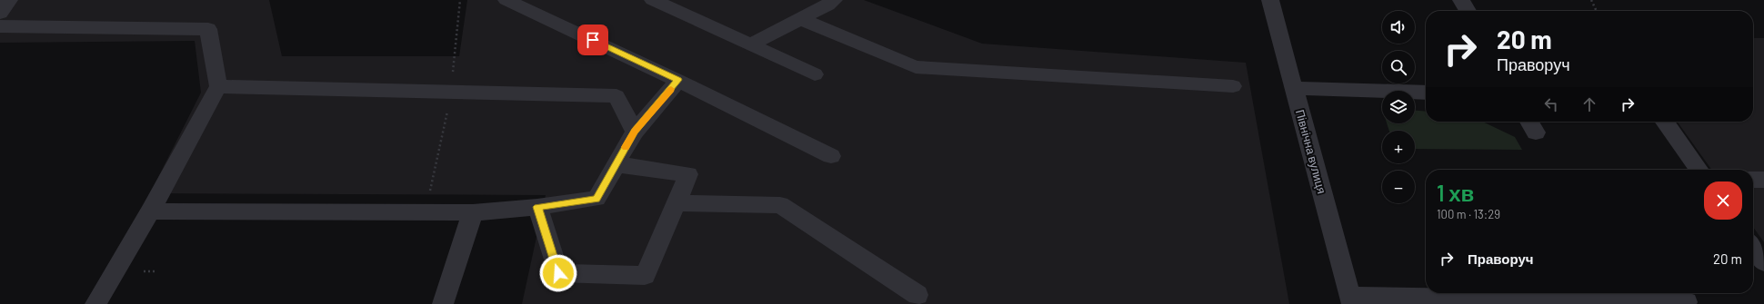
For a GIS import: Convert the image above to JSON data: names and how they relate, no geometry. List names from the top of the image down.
{
  "streets": {
    "street": ["Північна вулиця"]
  },
  "page": {
    "map_buttons": ["+", "−"],
    "turn": ["20 m", "Праворуч"],
    "heading": ["1 хв", "100 m · 13:29"],
    "list": [
      {
        "name": "Праворуч",
        "value": "20 m"
      }
    ]
  }
}
